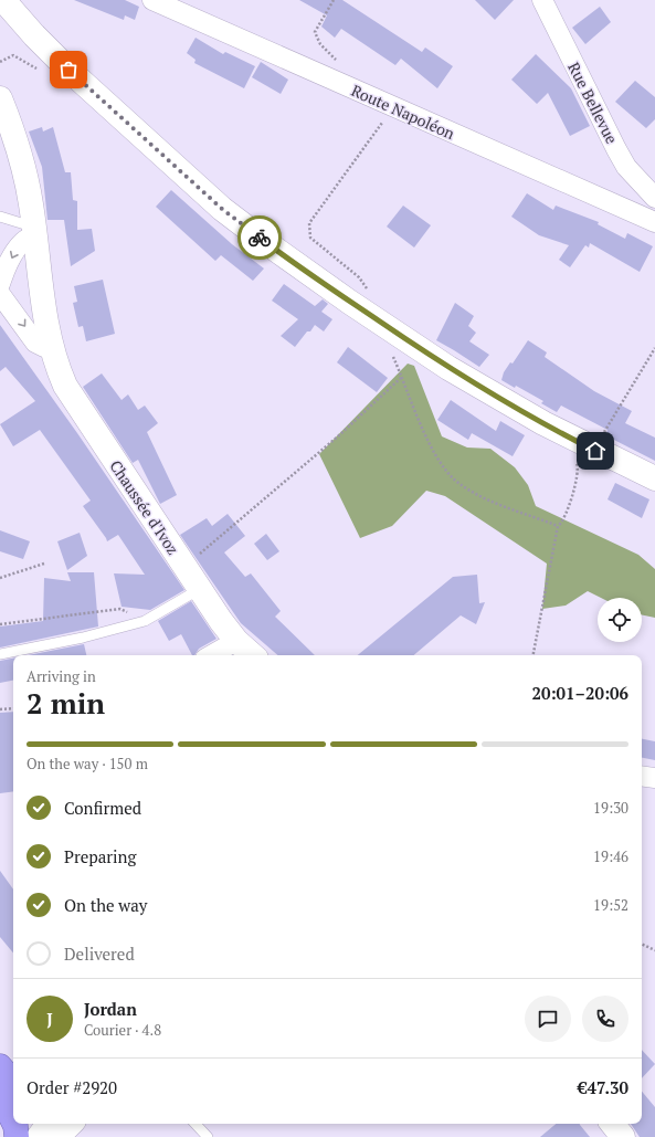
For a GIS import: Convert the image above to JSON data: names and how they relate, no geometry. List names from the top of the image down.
{
  "streets": {
    "main road": ["Chaussée d'Ivoz"],
    "street": ["Rue Bellevue", "Route Napoléon"]
  },
  "page": {
    "heading": ["2 min", "Arriving in", "20:01–20:06"],
    "panel": [
      "Jordan",
      "Courier · 4.8",
      "Order #2920",
      "€47.30"
    ],
    "bar": "On the way · 150 m",
    "list": [
      ["Confirmed", "19:30"],
      ["Preparing", "19:46"],
      ["On the way", "19:52"],
      "Delivered"
    ],
    "round": "J"
  }
}
